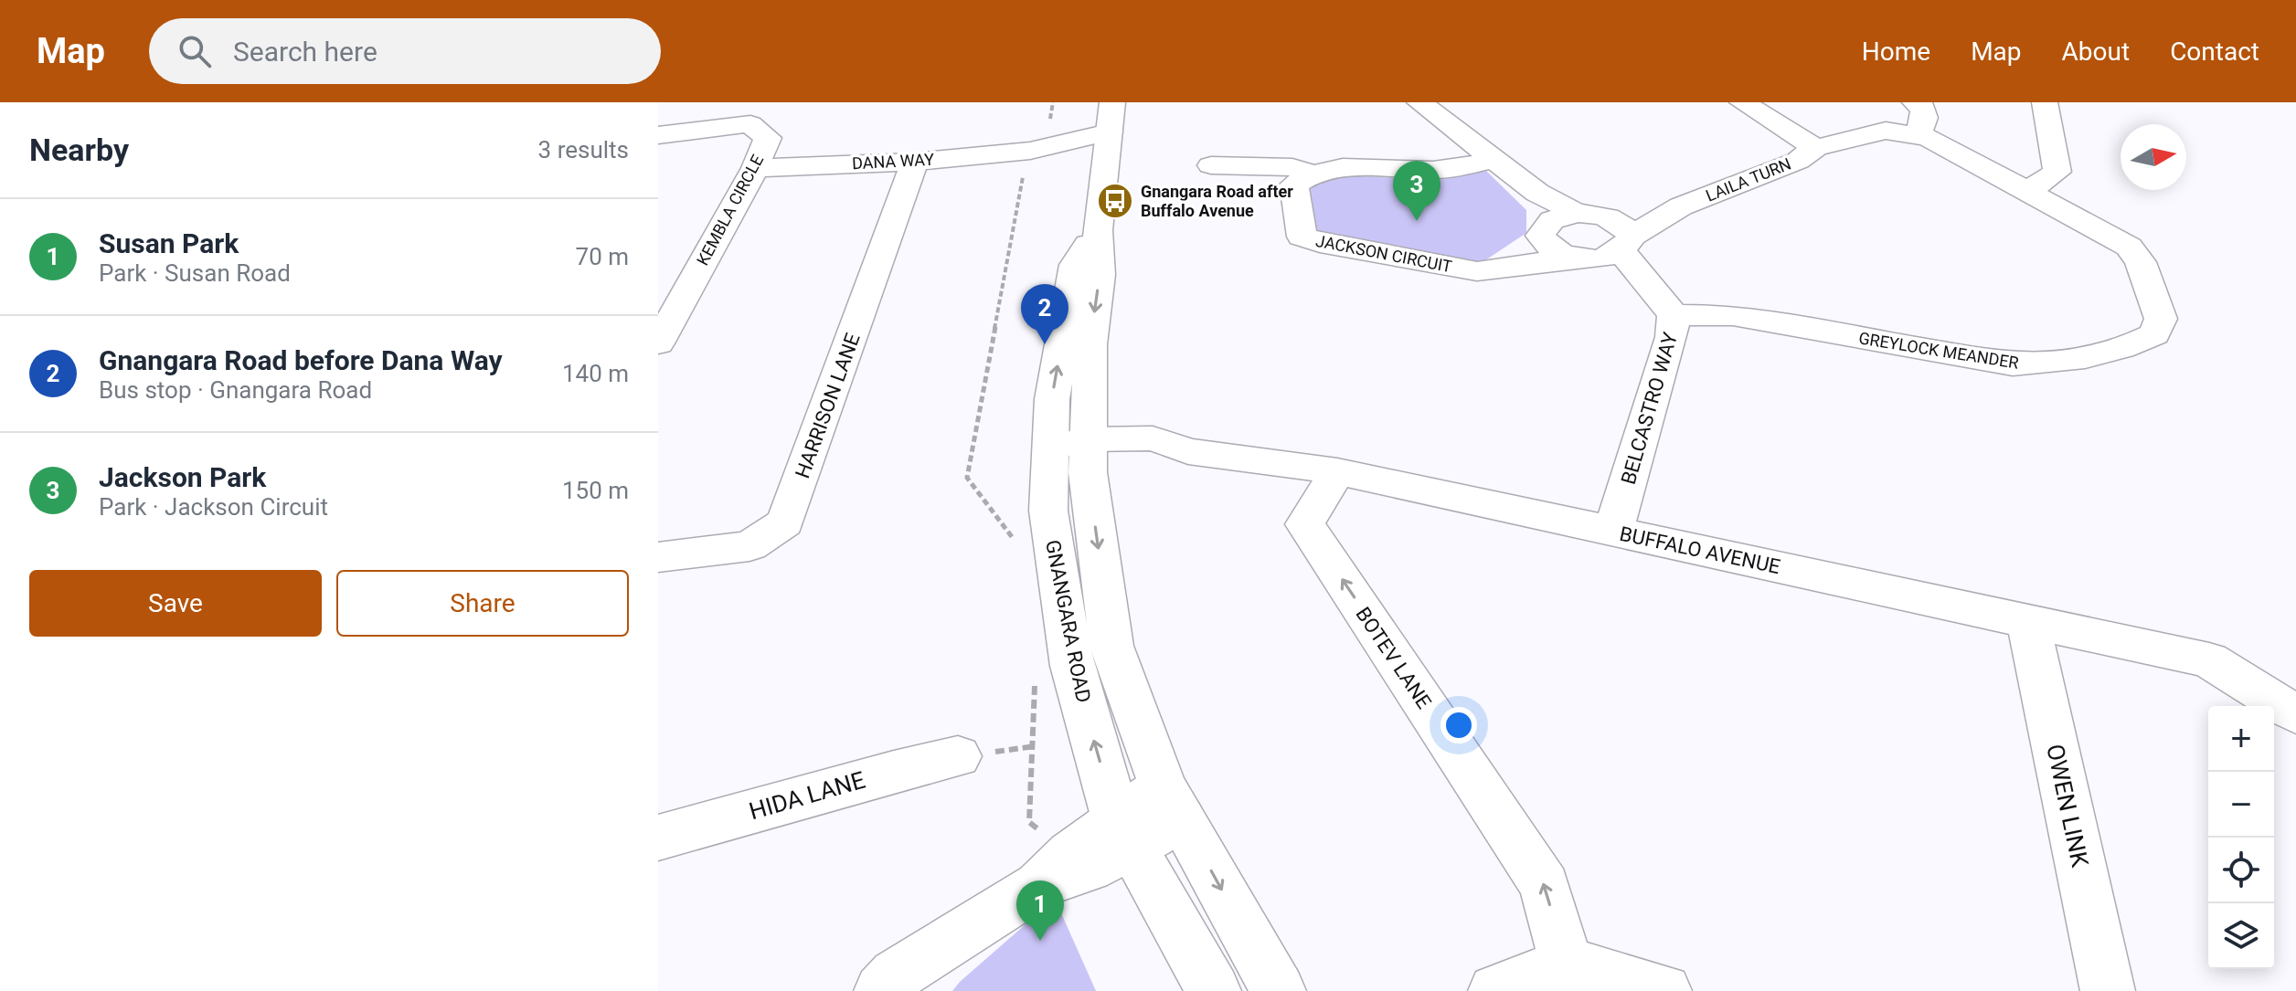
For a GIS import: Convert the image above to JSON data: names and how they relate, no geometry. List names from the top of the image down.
{
  "streets": {
    "street": [
      "DANA WAY",
      "LAILA TURN",
      "KEMBLA CIRCLE",
      "JACKSON CIRCUIT",
      "GREYLOCK MEANDER",
      "HARRISON LANE",
      "BELCASTRO WAY",
      "BUFFALO AVENUE",
      "GNANGARA ROAD",
      "BOTEV LANE",
      "HIDA LANE",
      "OWEN LINK"
    ]
  },
  "crossings": [
    ["DANA WAY", "KEMBLA CIRCLE"],
    ["DANA WAY", "HARRISON LANE"],
    ["DANA WAY", "GNANGARA ROAD"],
    ["LAILA TURN", "JACKSON CIRCUIT"],
    ["LAILA TURN", "GREYLOCK MEANDER"],
    ["GREYLOCK MEANDER", "BELCASTRO WAY"],
    ["BELCASTRO WAY", "BUFFALO AVENUE"],
    ["BUFFALO AVENUE", "GNANGARA ROAD"],
    ["BUFFALO AVENUE", "BOTEV LANE"],
    ["BUFFALO AVENUE", "OWEN LINK"]
  ],
  "one_way": ["BOTEV LANE"],
  "places": {
    "bus stop": ["Gnangara Road after Buffalo Avenue"]
  },
  "north": "right",
  "page": {
    "header": "Map",
    "search": "Search here",
    "nav": [
      "Home",
      "Map",
      "About",
      "Contact"
    ],
    "heading": ["Nearby", "3 results"],
    "pins": ["3", "2", "1"],
    "list": [
      {
        "mark": "1",
        "name": "Susan Park",
        "note": "Park · Susan Road",
        "value": "70 m"
      },
      {
        "mark": "2",
        "name": "Gnangara Road before Dana Way",
        "note": "Bus stop · Gnangara Road",
        "value": "140 m"
      },
      {
        "mark": "3",
        "name": "Jackson Park",
        "note": "Park · Jackson Circuit",
        "value": "150 m"
      }
    ],
    "buttons": ["Save", "Share"],
    "map_buttons": ["+", "−"]
  }
}
